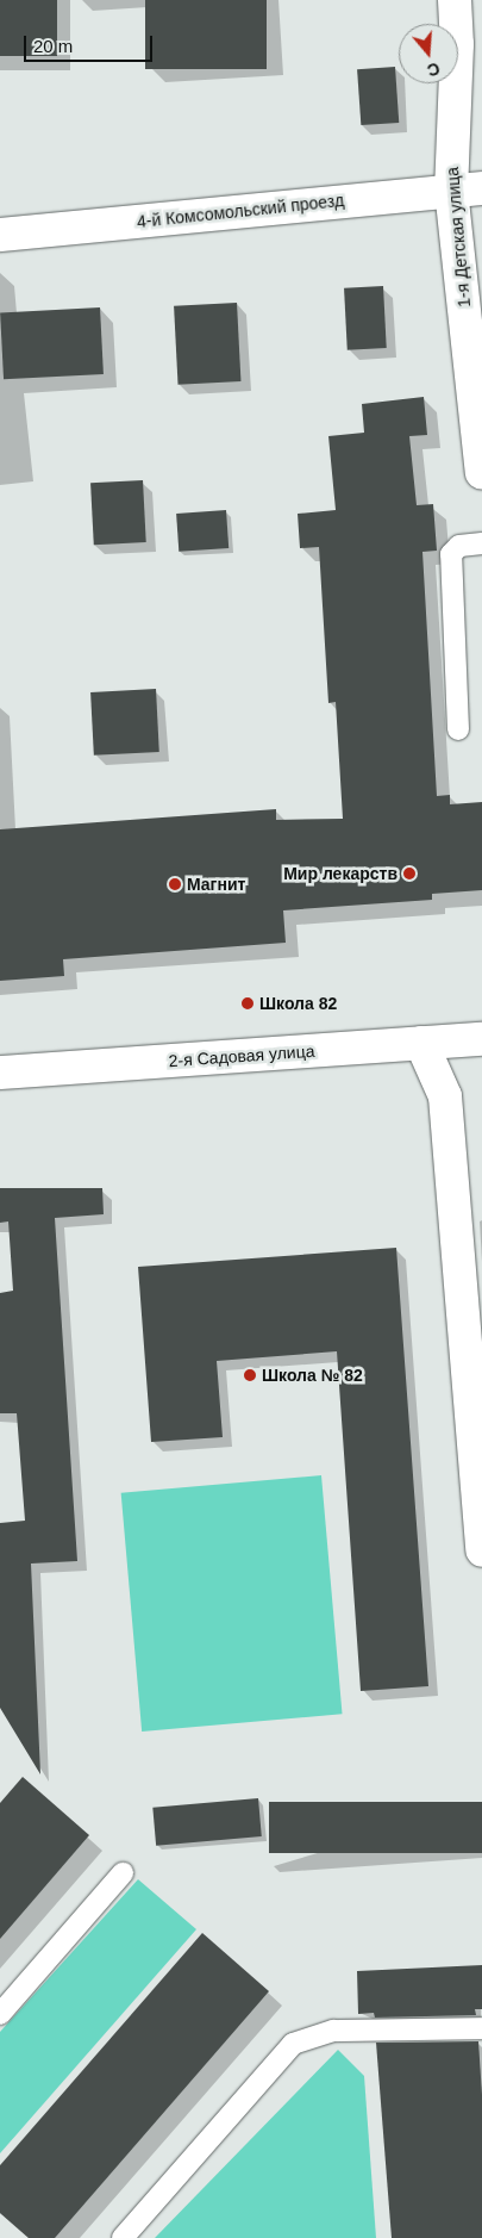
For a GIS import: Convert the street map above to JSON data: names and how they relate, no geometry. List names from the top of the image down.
{
  "streets": {
    "street": ["4-й Комсомольский проезд", "1-я Детская улица", "2-я Садовая улица"]
  },
  "crossings": [
    ["4-й Комсомольский проезд", "1-я Детская улица"]
  ],
  "places": [
    "Мир лекарств",
    "Магнит",
    "Школа 82",
    "Школа № 82"
  ],
  "scale_bar": "20 m",
  "north": "bottom"
}
